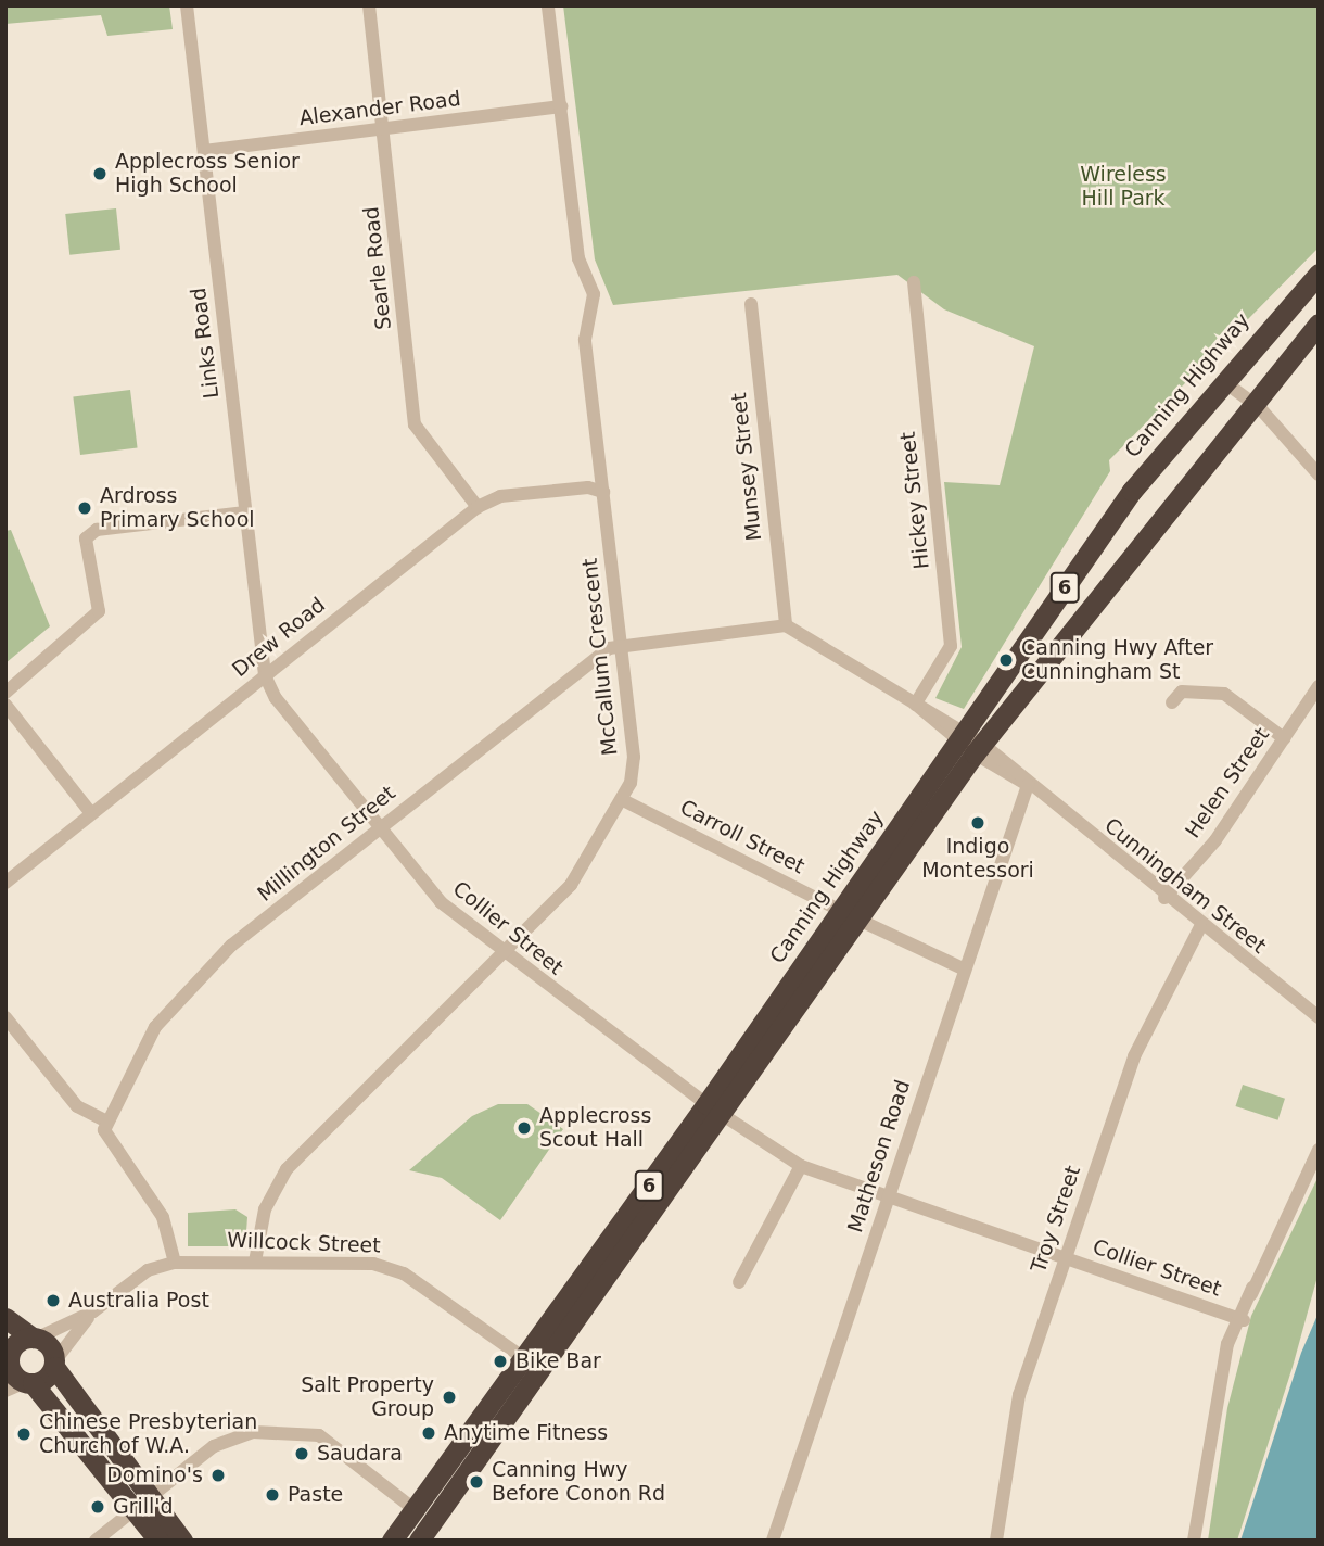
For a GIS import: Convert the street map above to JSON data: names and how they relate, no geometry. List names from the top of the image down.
{
  "streets": {
    "highway": ["Canning Highway", "6"],
    "street": [
      "Alexander Road",
      "Searle Road",
      "Links Road",
      "Munsey Street",
      "Hickey Street",
      "Drew Road",
      "McCallum Crescent",
      "Helen Street",
      "Carroll Street",
      "Millington Street",
      "Cunningham Street",
      "Collier Street",
      "Matheson Road",
      "Troy Street",
      "Willcock Street"
    ]
  },
  "crossings": [
    ["Alexander Road", "Searle Road"],
    ["Alexander Road", "Links Road"],
    ["Alexander Road", "McCallum Crescent"],
    ["Searle Road", "Drew Road"],
    ["Links Road", "Drew Road"],
    ["Links Road", "Collier Street"],
    ["Canning Highway", "Carroll Street"],
    ["Canning Highway", "Cunningham Street"],
    ["Canning Highway", "Collier Street"],
    ["Canning Highway", "Willcock Street"],
    ["Munsey Street", "Cunningham Street"],
    ["Hickey Street", "Cunningham Street"],
    ["Drew Road", "McCallum Crescent"],
    ["Drew Road", "Collier Street"],
    ["McCallum Crescent", "Carroll Street"],
    ["McCallum Crescent", "Millington Street"],
    ["McCallum Crescent", "Collier Street"],
    ["McCallum Crescent", "Willcock Street"],
    ["Helen Street", "Cunningham Street"],
    ["Carroll Street", "Matheson Road"],
    ["Millington Street", "Collier Street"],
    ["Cunningham Street", "Matheson Road"],
    ["Cunningham Street", "Troy Street"],
    ["Collier Street", "Matheson Road"],
    ["Collier Street", "Troy Street"]
  ],
  "parks": ["Wireless Hill Park"],
  "places": [
    "Applecross Senior High School",
    "Ardross Primary School",
    "Canning Hwy After Cunningham St",
    "Indigo Montessori",
    "Applecross Scout Hall",
    "Australia Post",
    "Bike Bar",
    "Salt Property Group",
    "Anytime Fitness",
    "Chinese Presbyterian Church of W.A.",
    "Saudara",
    "Domino's",
    "Canning Hwy Before Conon Rd",
    "Paste",
    "Grill'd"
  ]
}
